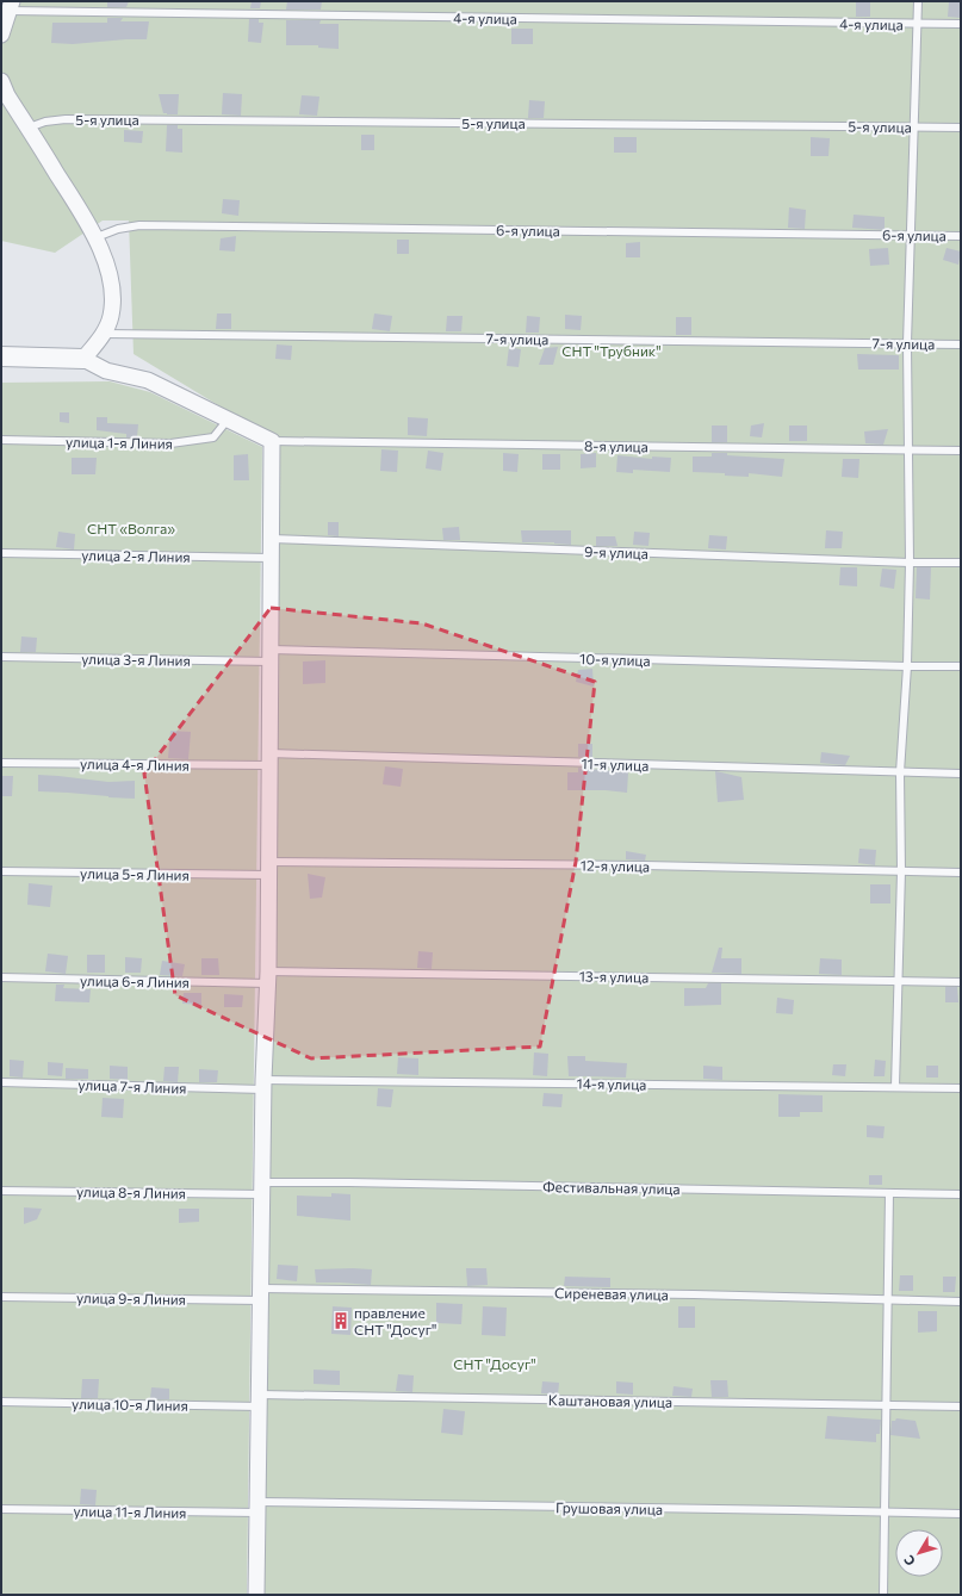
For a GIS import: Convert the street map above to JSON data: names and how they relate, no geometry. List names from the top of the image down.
{
  "streets": {
    "lane": [
      "4-я улица",
      "5-я улица",
      "6-я улица",
      "7-я улица",
      "улица 1-я Линия",
      "8-я улица",
      "9-я улица",
      "улица 2-я Линия",
      "улица 3-я Линия",
      "10-я улица",
      "улица 4-я Линия",
      "11-я улица",
      "12-я улица",
      "улица 5-я Линия",
      "13-я улица",
      "улица 6-я Линия",
      "14-я улица",
      "улица 7-я Линия",
      "Фестивальная улица",
      "улица 8-я Линия",
      "Сиреневая улица",
      "улица 9-я Линия",
      "Каштановая улица",
      "улица 10-я Линия",
      "Грушовая улица",
      "улица 11-я Линия"
    ]
  },
  "crossings": [
    ["улица 3-я Линия", "10-я улица"],
    ["улица 4-я Линия", "11-я улица"],
    ["12-я улица", "улица 5-я Линия"],
    ["13-я улица", "улица 6-я Линия"],
    ["14-я улица", "улица 7-я Линия"],
    ["Фестивальная улица", "улица 8-я Линия"],
    ["Сиреневая улица", "улица 9-я Линия"],
    ["Каштановая улица", "улица 10-я Линия"],
    ["Грушовая улица", "улица 11-я Линия"]
  ],
  "parks": ["СНТ \"Трубник\"", "СНТ «Волга»", "СНТ \"Досуг\""],
  "places": {
    "building": ["правление СНТ \"Досуг\""]
  },
  "north": "bottom left"
}
